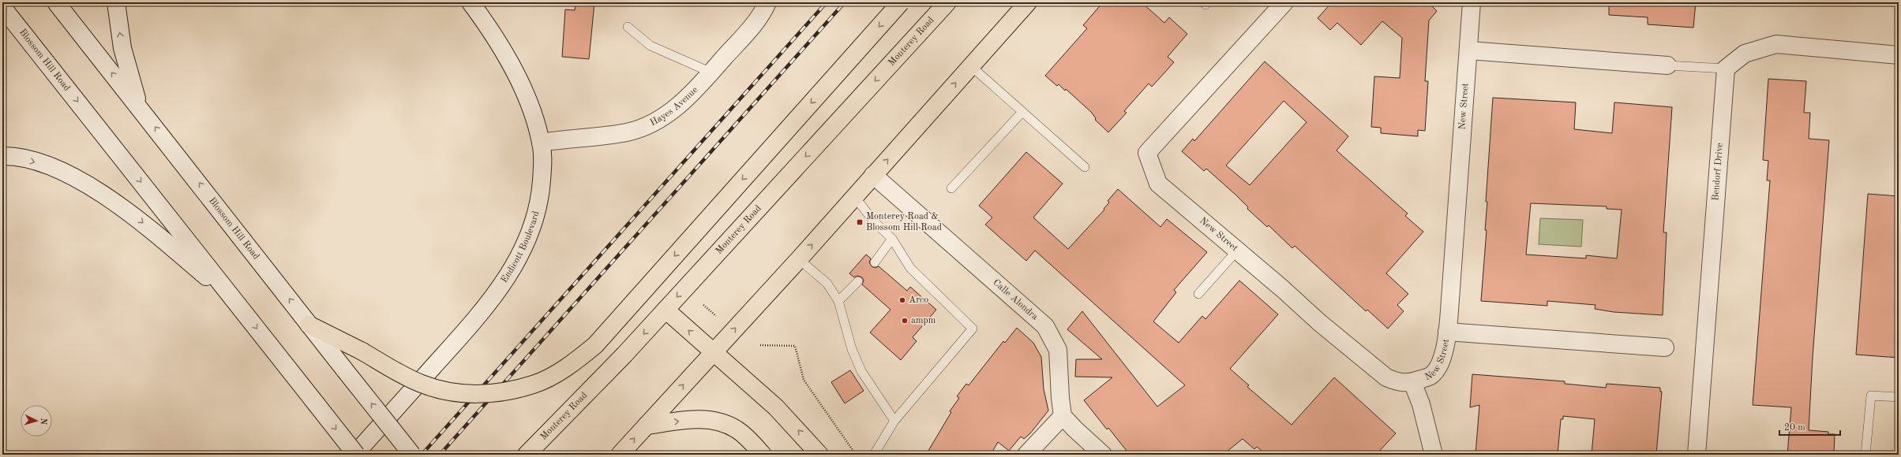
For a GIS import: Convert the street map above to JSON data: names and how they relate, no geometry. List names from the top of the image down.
{
  "streets": {
    "main road": ["Monterey Road"],
    "street": [
      "Blossom Hill Road",
      "Hayes Avenue",
      "New Street",
      "Bendorf Drive",
      "Endicott Boulevard",
      "Calle Alondra"
    ]
  },
  "crossings": [
    ["Blossom Hill Road", "Endicott Boulevard"],
    ["Hayes Avenue", "Endicott Boulevard"]
  ],
  "places": {
    "transit": ["Monterey Road & Blossom Hill Road"],
    "other": ["Arco", "ampm"]
  },
  "scale_bar": "20 m",
  "north": "right"
}
